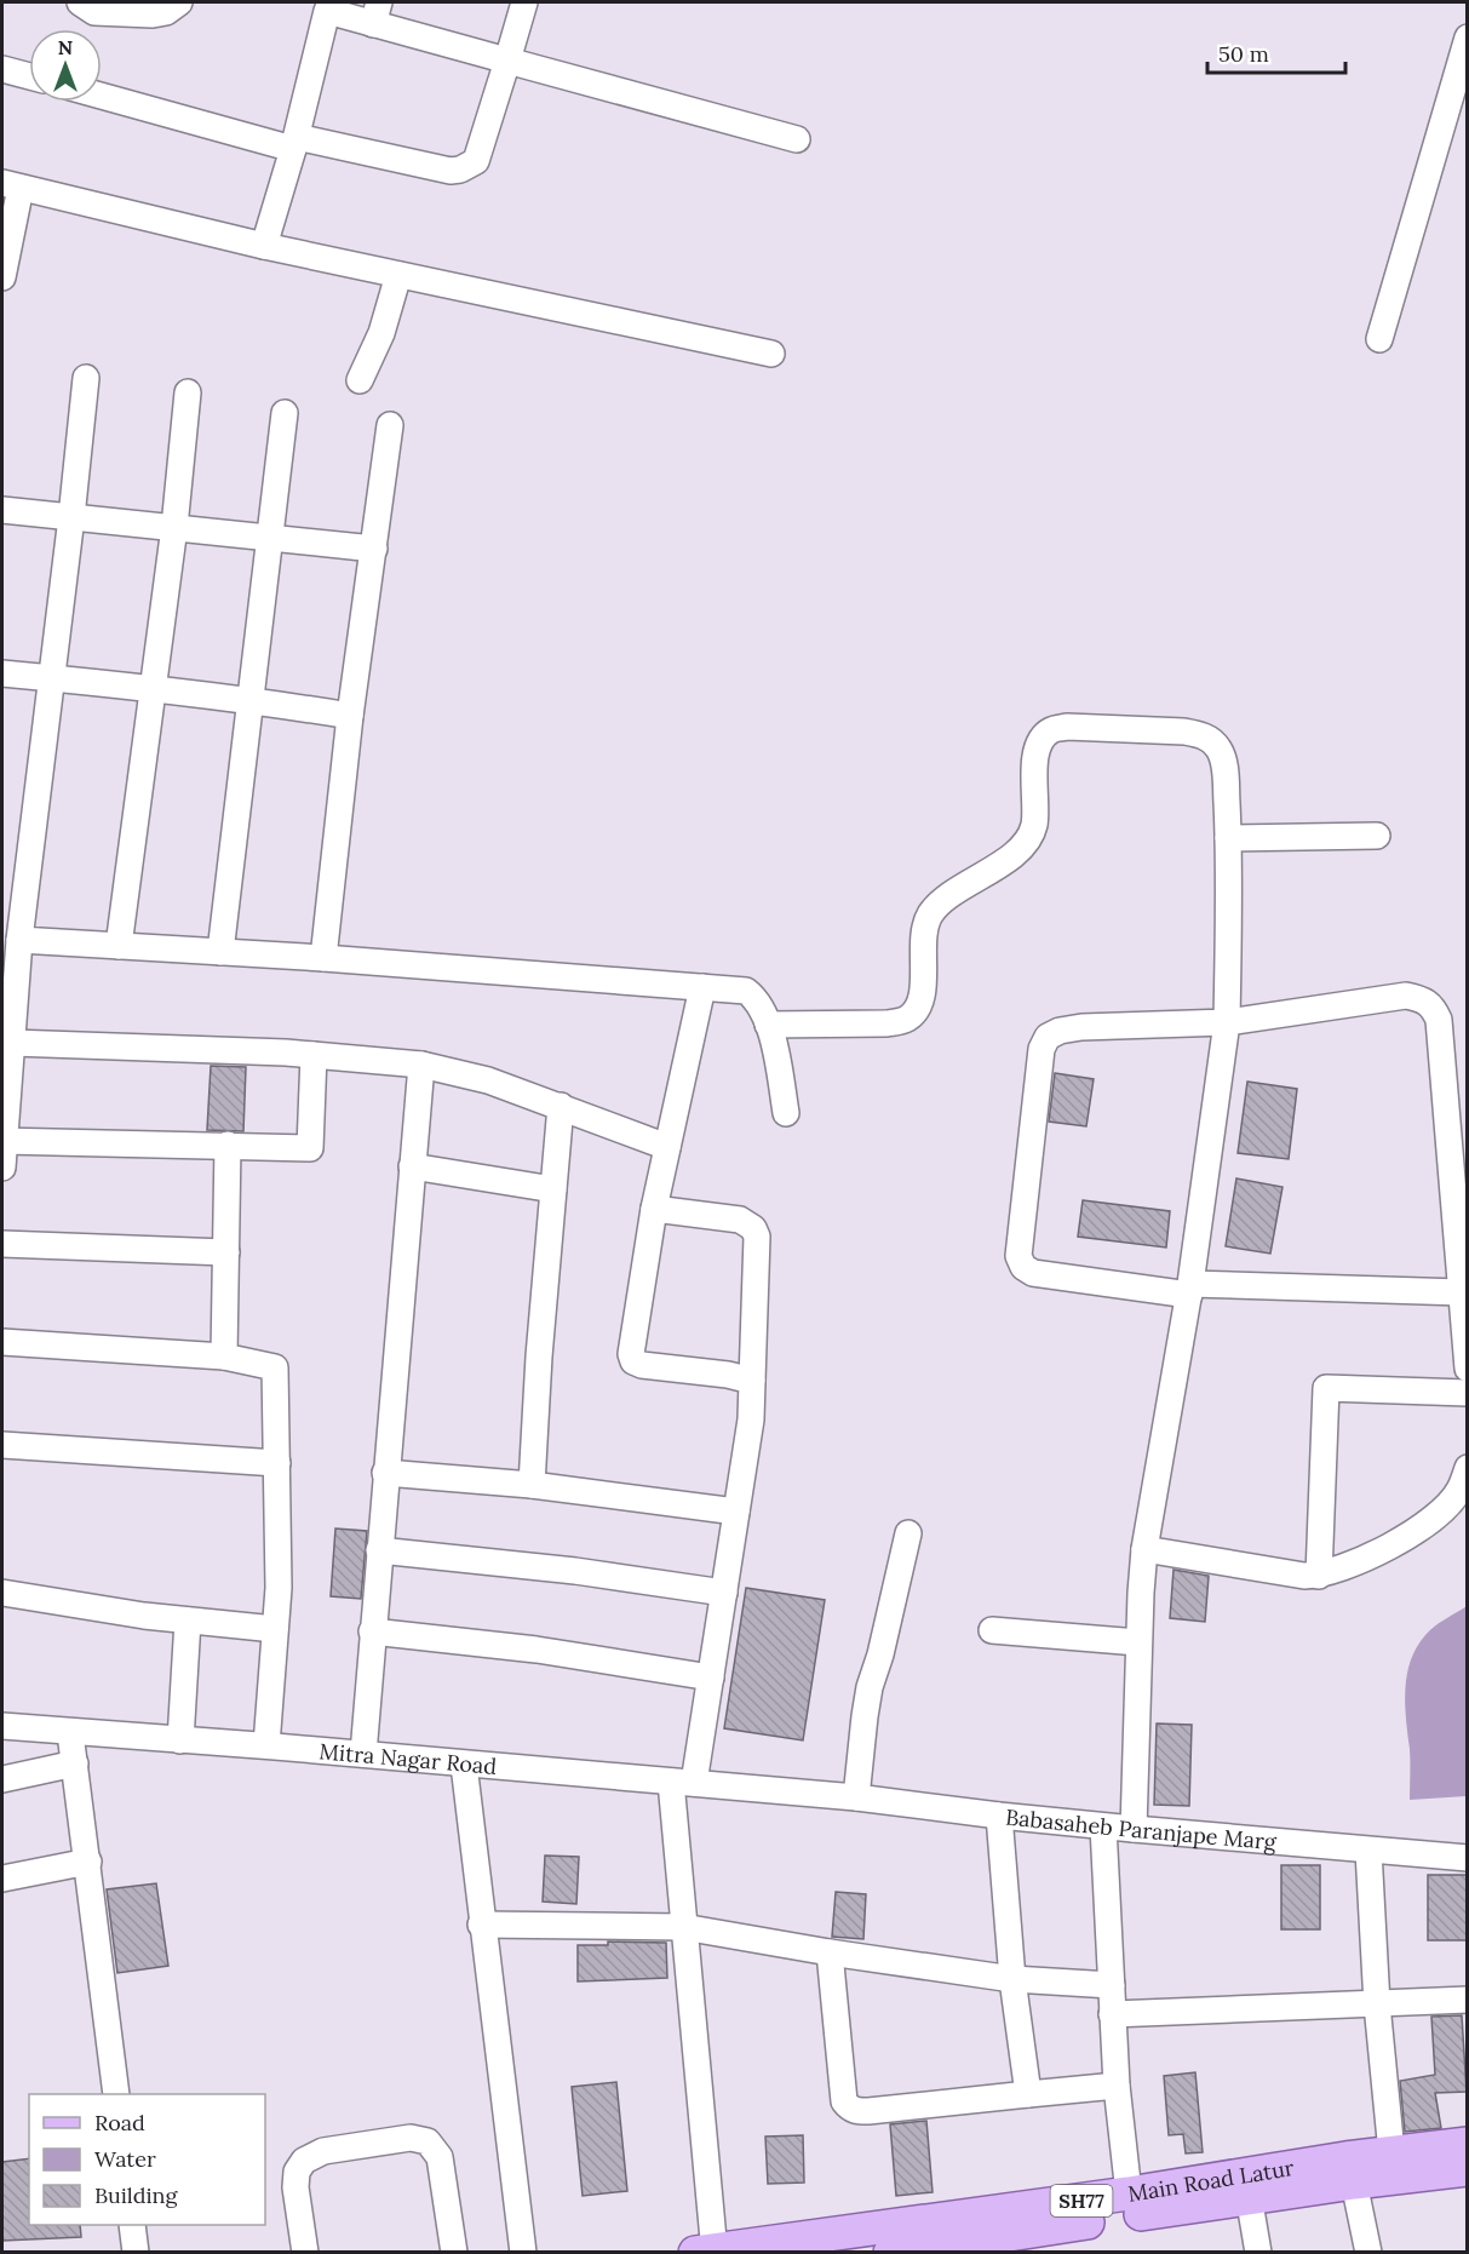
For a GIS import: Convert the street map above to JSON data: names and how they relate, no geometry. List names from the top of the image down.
{
  "streets": {
    "main road": ["Main Road Latur", "SH77"],
    "street": ["Mitra Nagar Road", "Babasaheb Paranjape Marg"]
  },
  "crossings": [
    ["Mitra Nagar Road", "Babasaheb Paranjape Marg"]
  ],
  "legend": ["Road", "Water", "Building"],
  "scale_bar": "50 m",
  "north": "top"
}
